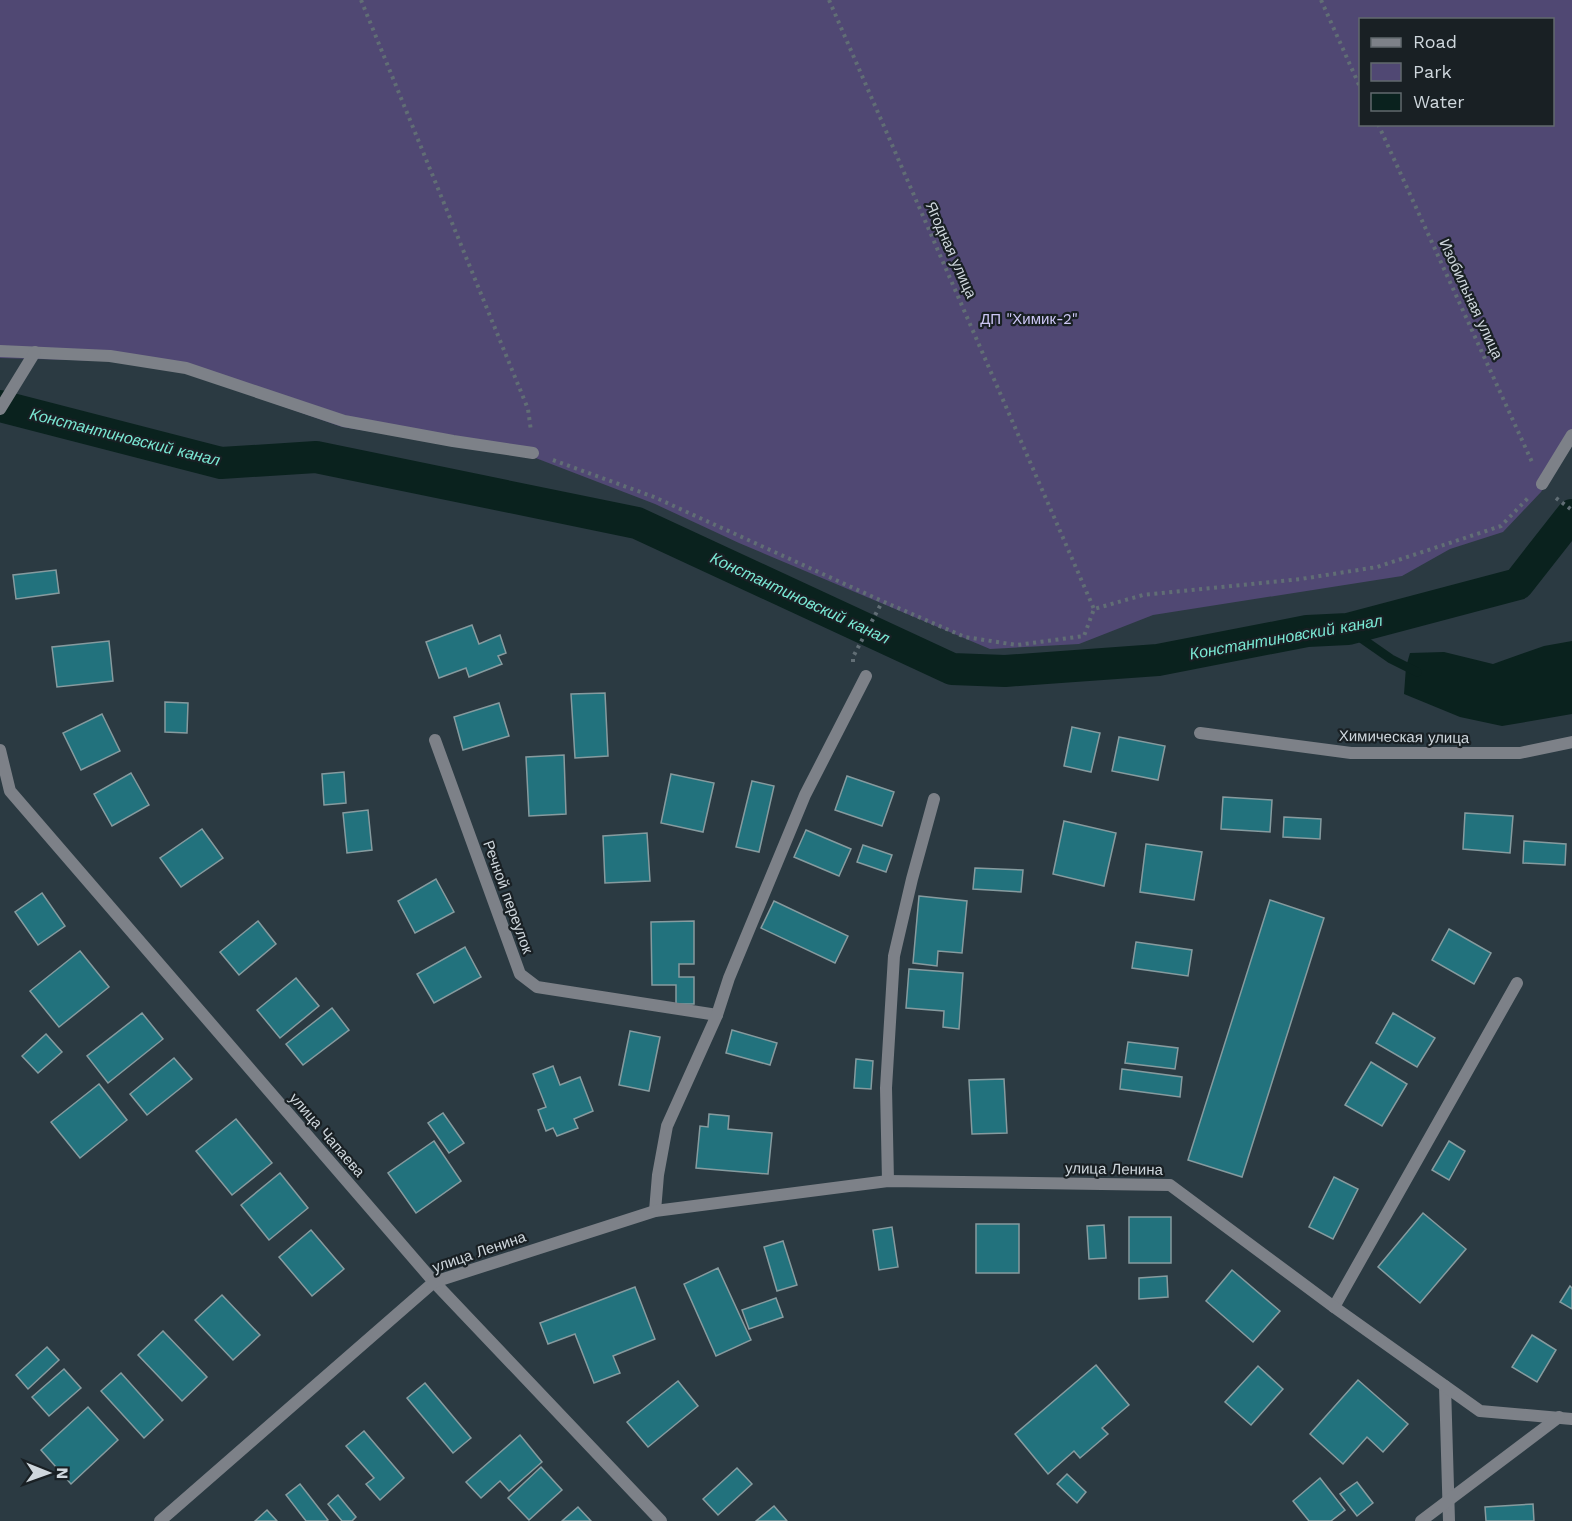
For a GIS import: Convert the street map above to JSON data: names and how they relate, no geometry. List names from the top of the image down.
{
  "streets": {
    "street": [
      "Химическая улица",
      "Речной переулок",
      "улица Чапаева",
      "улица Ленина"
    ],
    "path": ["Ягодная улица", "Изобильная улица"]
  },
  "crossings": [
    ["улица Чапаева", "улица Ленина"]
  ],
  "water": ["Константиновский канал"],
  "parks": ["ДП \"Химик-2\""],
  "legend": ["Road", "Park", "Water"],
  "north": "right"
}
